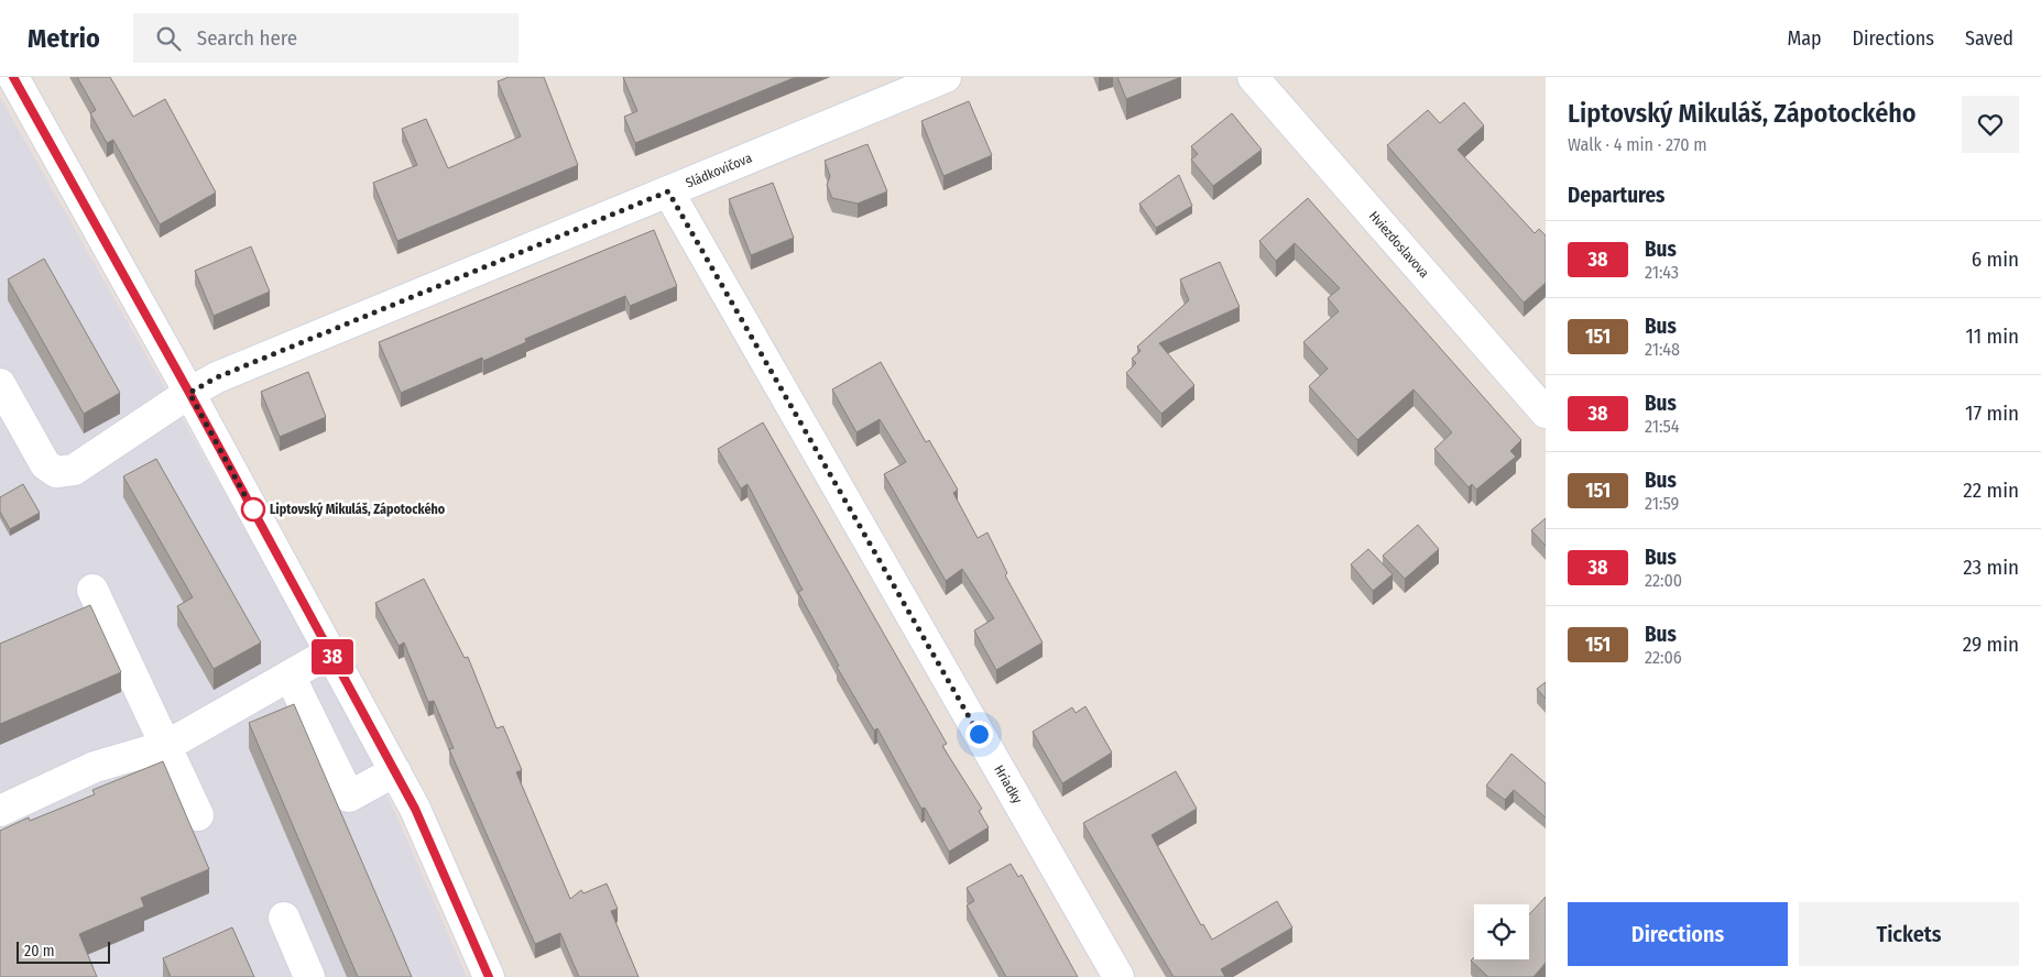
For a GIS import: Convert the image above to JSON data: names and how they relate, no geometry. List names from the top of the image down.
{
  "streets": {
    "street": ["Sládkovičova", "Hviezdoslavova", "Hriadky"]
  },
  "crossings": [
    ["Sládkovičova", "Hriadky"]
  ],
  "places": ["Liptovský Mikuláš, Zápotockého"],
  "lines": ["bus line 38"],
  "scale_bar": "20 m",
  "page": {
    "header": "Metrio",
    "search": "Search here",
    "nav": ["Map", "Directions", "Saved"],
    "on_map": "38",
    "heading": [
      ["Liptovský Mikuláš, Zápotockého", "Walk · 4 min · 270 m"],
      "Departures"
    ],
    "list": [
      {
        "mark": "38",
        "name": "Bus",
        "note": "21:43",
        "value": "6 min"
      },
      {
        "mark": "151",
        "name": "Bus",
        "note": "21:48",
        "value": "11 min"
      },
      {
        "mark": "38",
        "name": "Bus",
        "note": "21:54",
        "value": "17 min"
      },
      {
        "mark": "151",
        "name": "Bus",
        "note": "21:59",
        "value": "22 min"
      },
      {
        "mark": "38",
        "name": "Bus",
        "note": "22:00",
        "value": "23 min"
      },
      {
        "mark": "151",
        "name": "Bus",
        "note": "22:06",
        "value": "29 min"
      }
    ],
    "buttons": ["Directions", "Tickets"],
    "scale": "20 m"
  }
}
